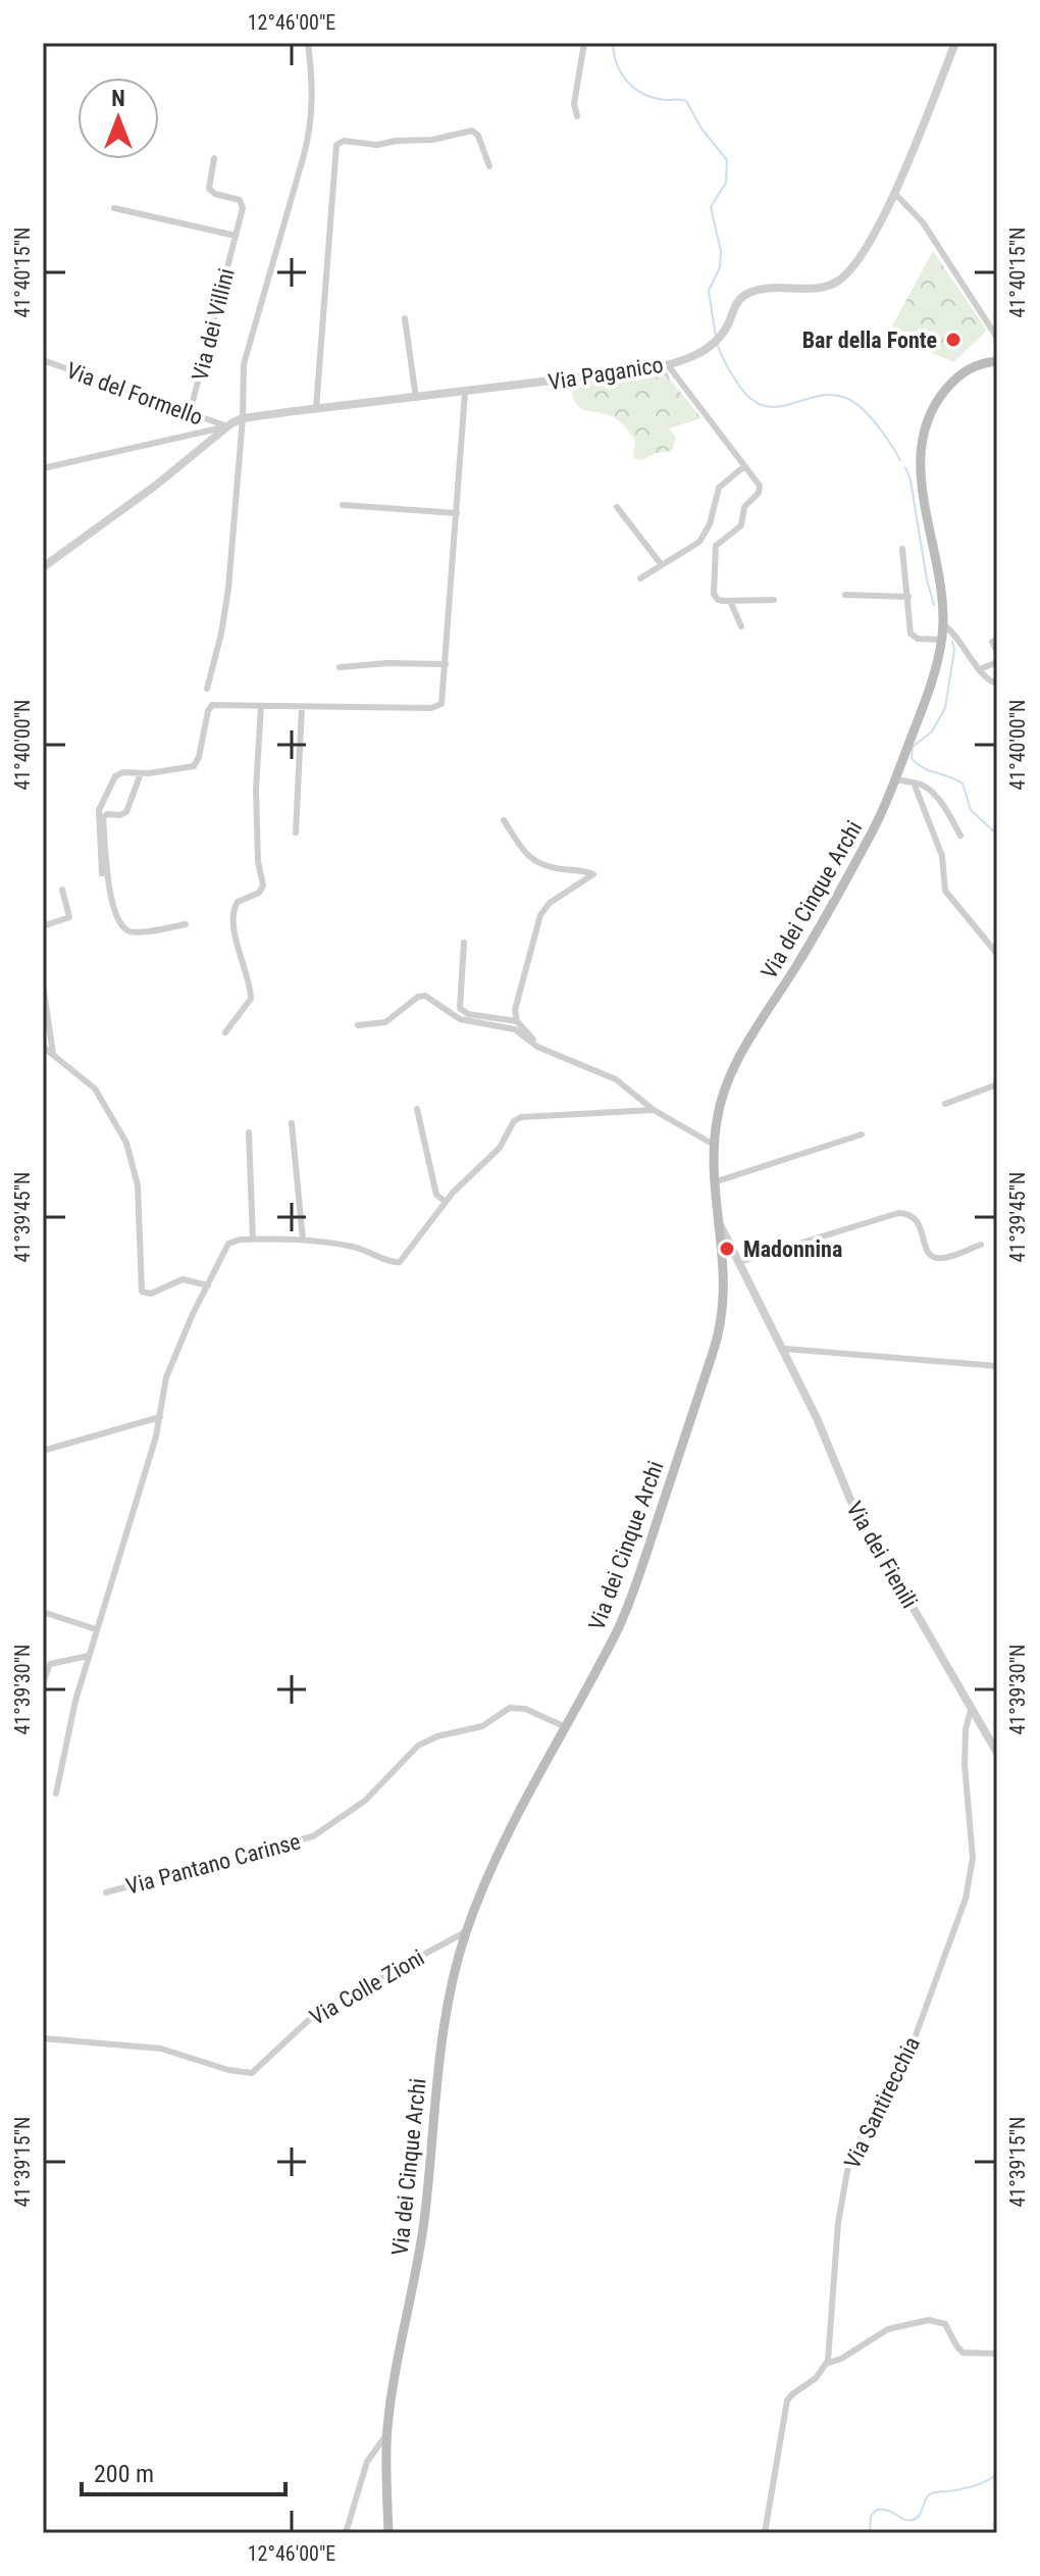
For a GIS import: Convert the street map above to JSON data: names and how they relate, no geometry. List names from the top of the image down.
{
  "streets": {
    "main road": ["Via dei Cinque Archi"],
    "street": [
      "Via dei Villini",
      "Via Paganico",
      "Via del Formello",
      "Via dei Fienili",
      "Via Pantano Carinse",
      "Via Colle Zioni",
      "Via Santirecchia"
    ]
  },
  "crossings": [
    ["Via dei Villini", "Via del Formello"],
    ["Via Paganico", "Via del Formello"],
    ["Via dei Cinque Archi", "Via dei Fienili"],
    ["Via dei Cinque Archi", "Via Pantano Carinse"],
    ["Via dei Cinque Archi", "Via Colle Zioni"],
    ["Via dei Fienili", "Via Santirecchia"]
  ],
  "places": ["Bar della Fonte", "Madonnina"],
  "scale_bar": "200 m",
  "north": "top",
  "coordinates": [
    "12°46'00\"E",
    "41°40'15\"N",
    "41°40'00\"N",
    "41°39'45\"N",
    "41°39'30\"N",
    "41°39'15\"N"
  ]
}
